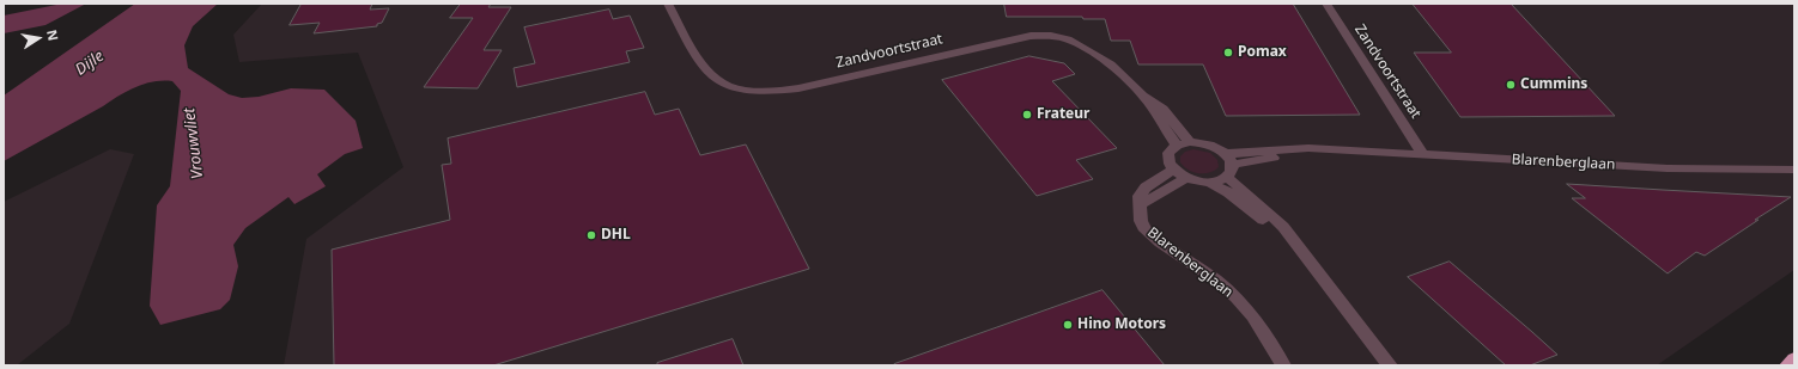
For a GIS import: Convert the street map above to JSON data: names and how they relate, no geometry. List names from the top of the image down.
{
  "streets": {
    "street": ["Zandvoortstraat", "Blarenberglaan"]
  },
  "crossings": [
    ["Zandvoortstraat", "Blarenberglaan"]
  ],
  "water": ["Dijle", "Vrouwvliet"],
  "places": [
    "Pomax",
    "Cummins",
    "Frateur",
    "DHL",
    "Hino Motors"
  ],
  "north": "right"
}
